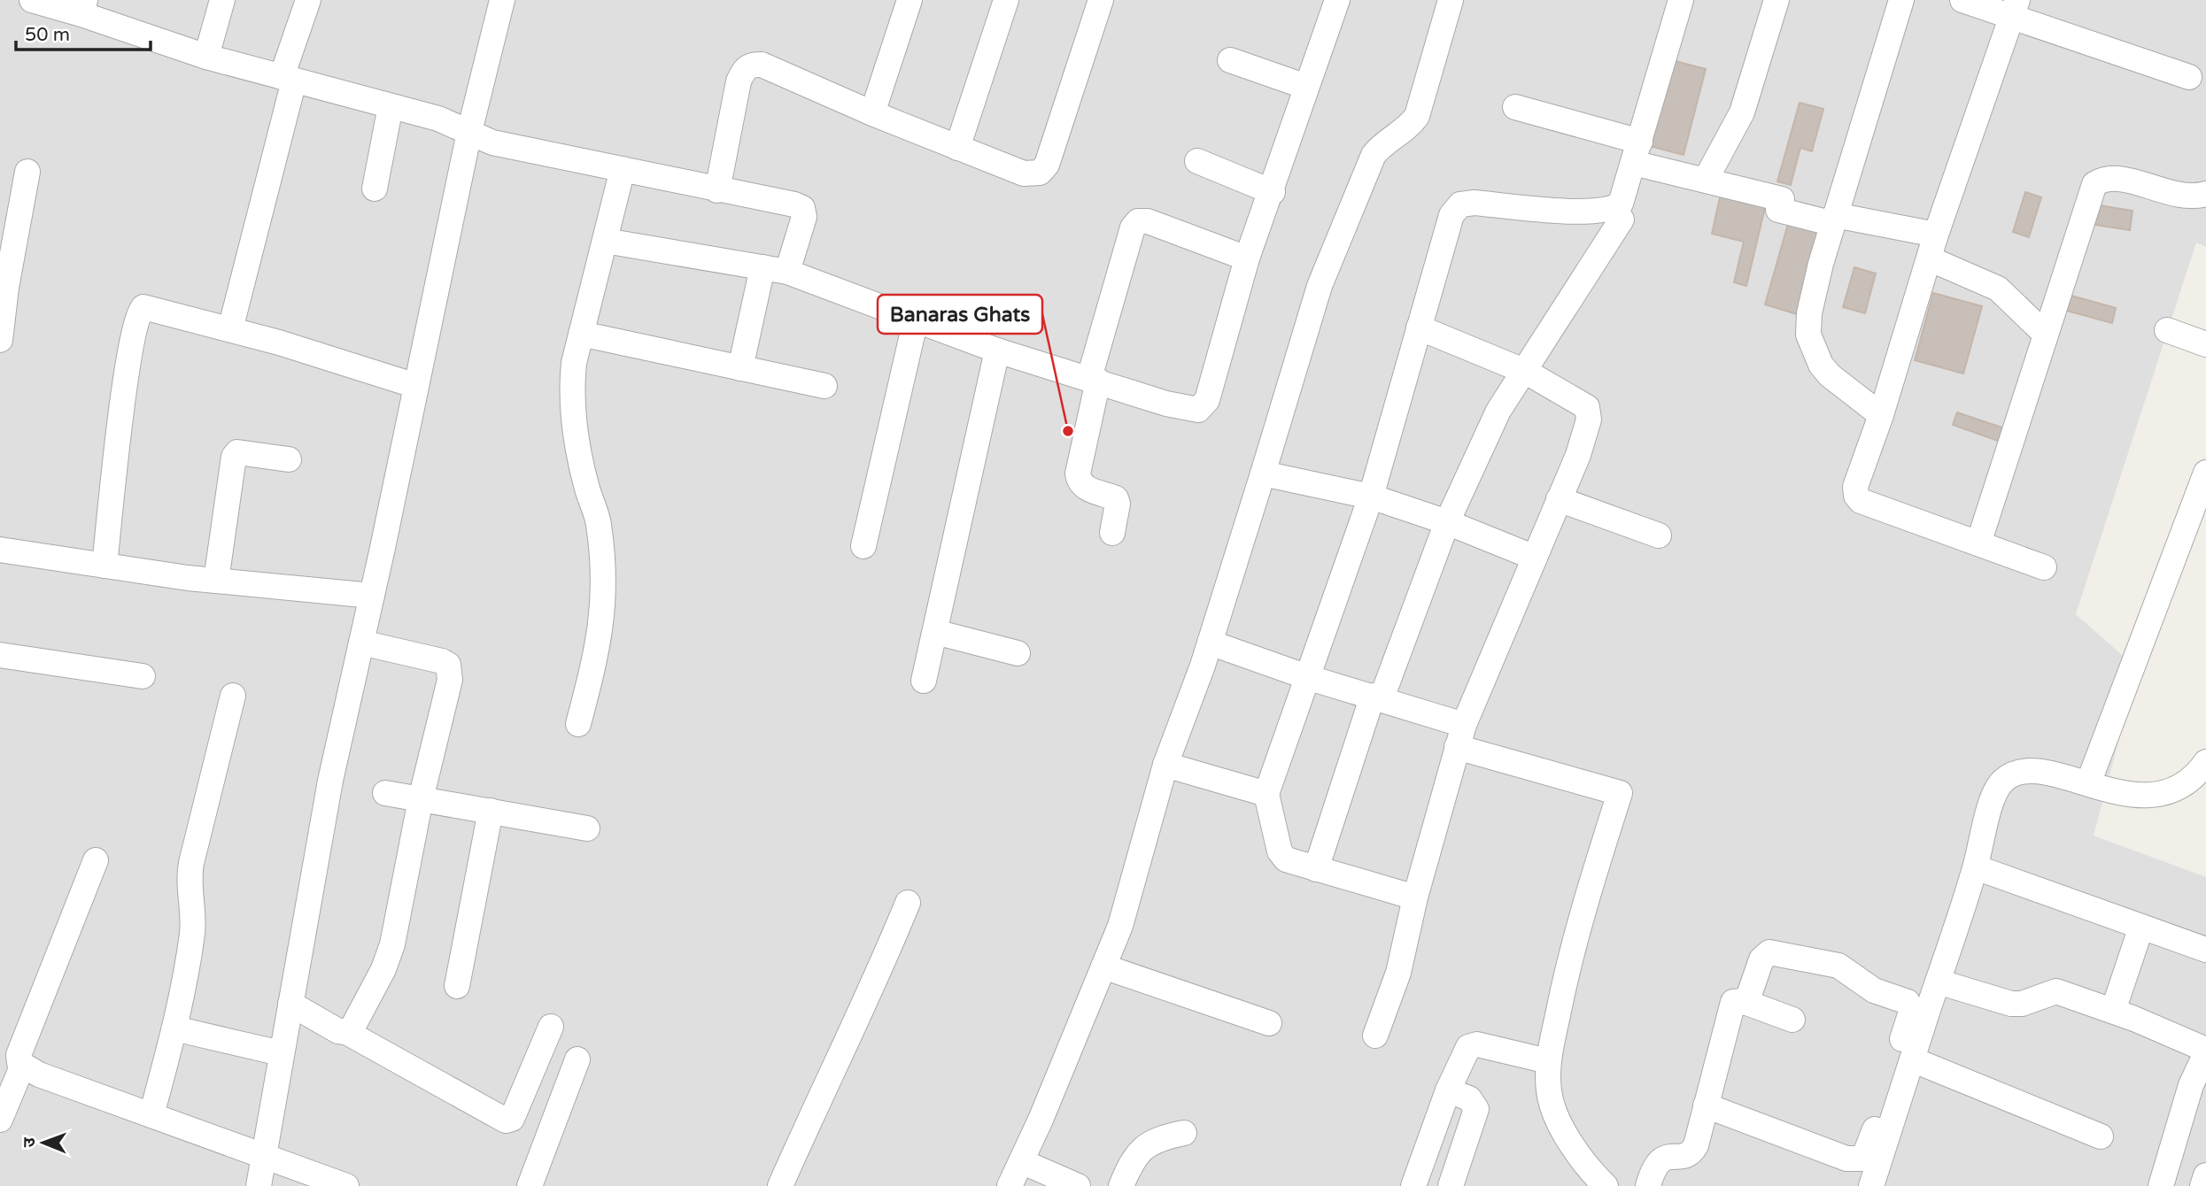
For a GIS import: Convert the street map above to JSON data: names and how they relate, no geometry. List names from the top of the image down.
{
  "places": ["Banaras Ghats"],
  "scale_bar": "50 m",
  "north": "left"
}
